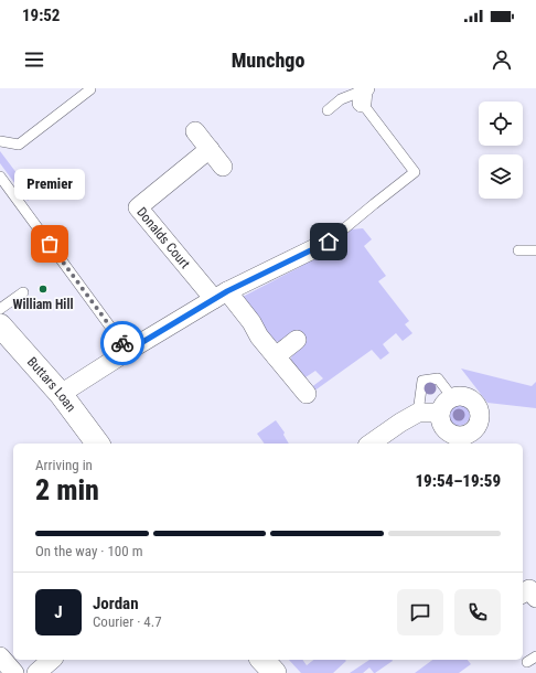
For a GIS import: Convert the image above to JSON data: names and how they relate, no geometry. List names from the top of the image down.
{
  "streets": {
    "street": ["Donalds Court", "Buttars Loan"]
  },
  "places": ["Premier", "William Hill"],
  "page": {
    "status": "19:52",
    "header": "Munchgo",
    "bubble": "Premier",
    "heading": ["2 min", "Arriving in", "19:54–19:59"],
    "panel": ["Jordan", "Courier · 4.7"],
    "bar": "On the way · 100 m",
    "round": "J"
  }
}
